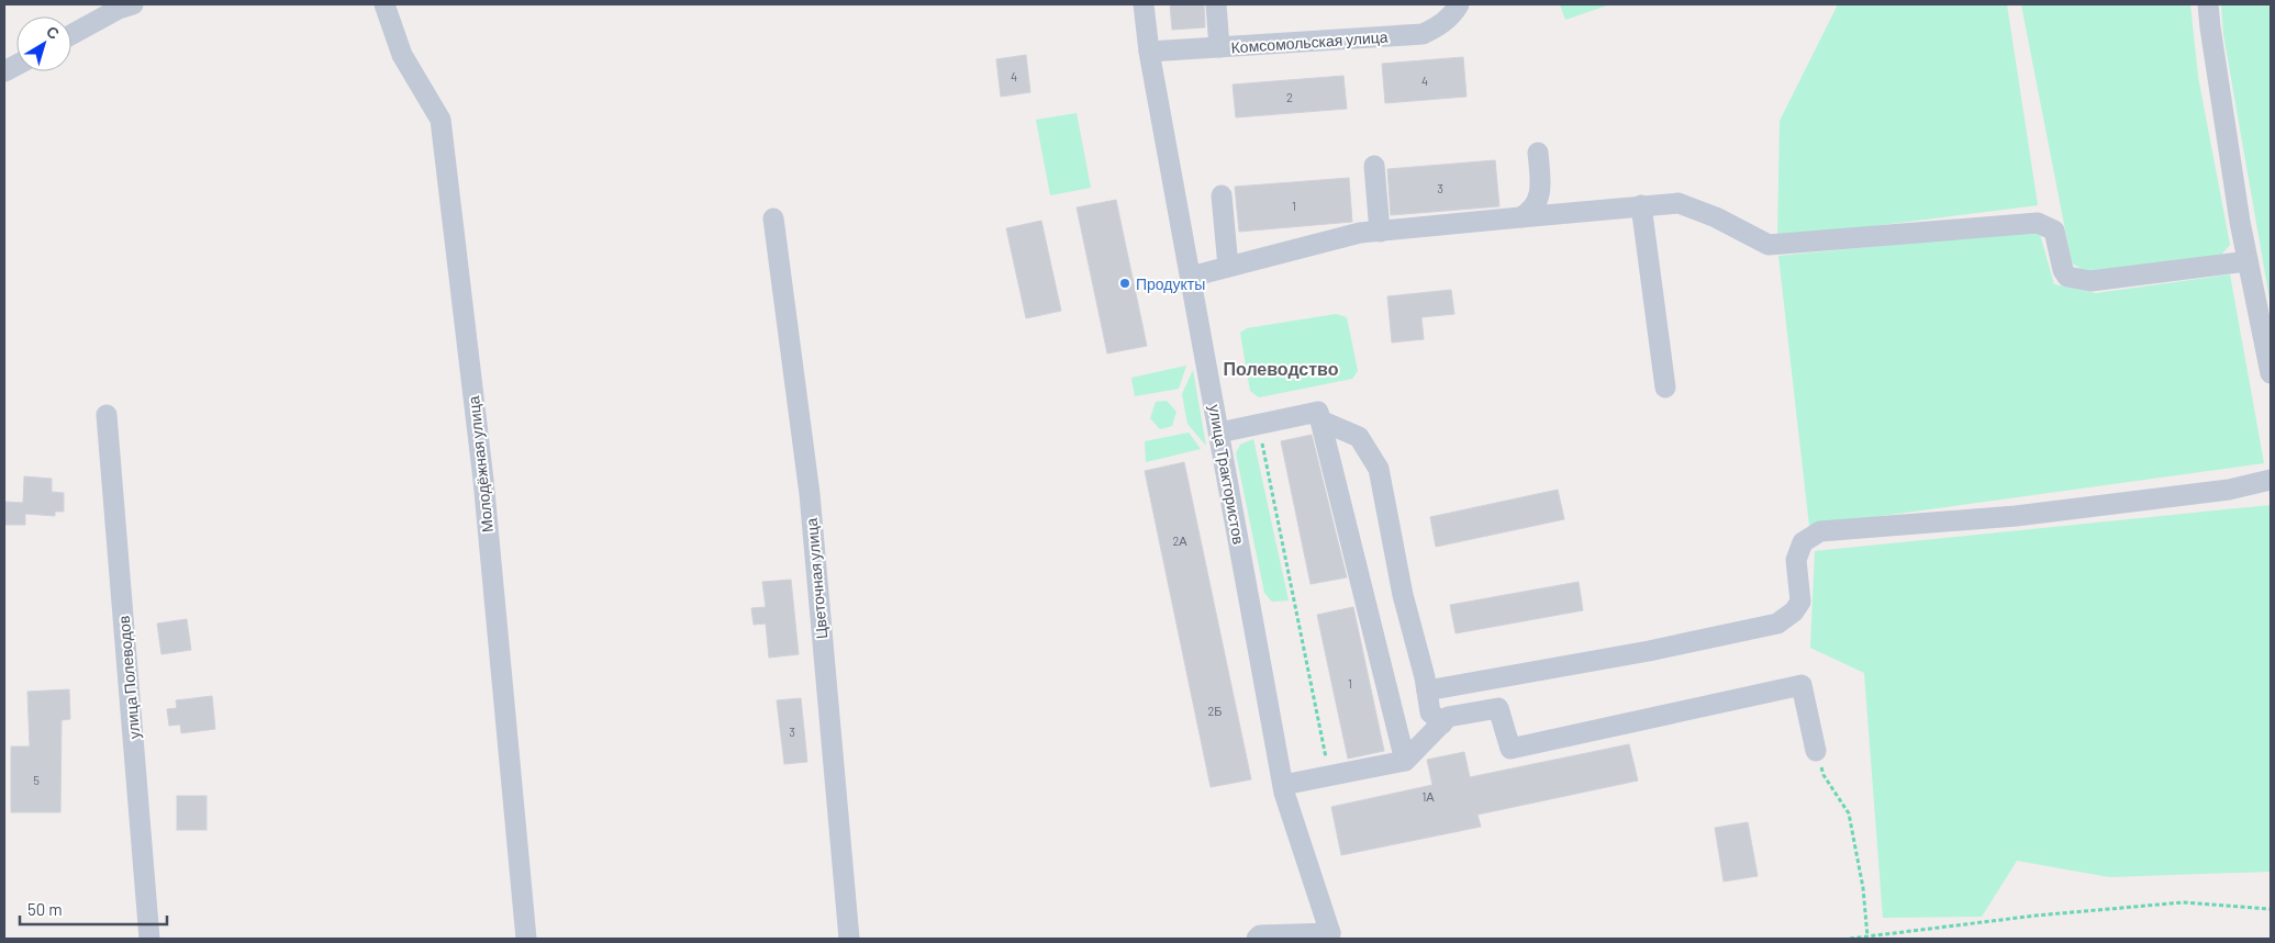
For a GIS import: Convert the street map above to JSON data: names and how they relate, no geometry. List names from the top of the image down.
{
  "streets": {
    "street": [
      "Комсомольская улица",
      "Молодёжная улица",
      "улица Трактористов",
      "Цветочная улица",
      "улица Полеводов"
    ]
  },
  "crossings": [
    ["Комсомольская улица", "улица Трактористов"]
  ],
  "districts": ["Полеводство"],
  "places": ["Продукты"],
  "house_numbers": [
    "4",
    "4",
    "2",
    "3",
    "1",
    "2А",
    "1",
    "2Б",
    "3",
    "5",
    "1А"
  ],
  "scale_bar": "50 m",
  "north": "top right"
}
